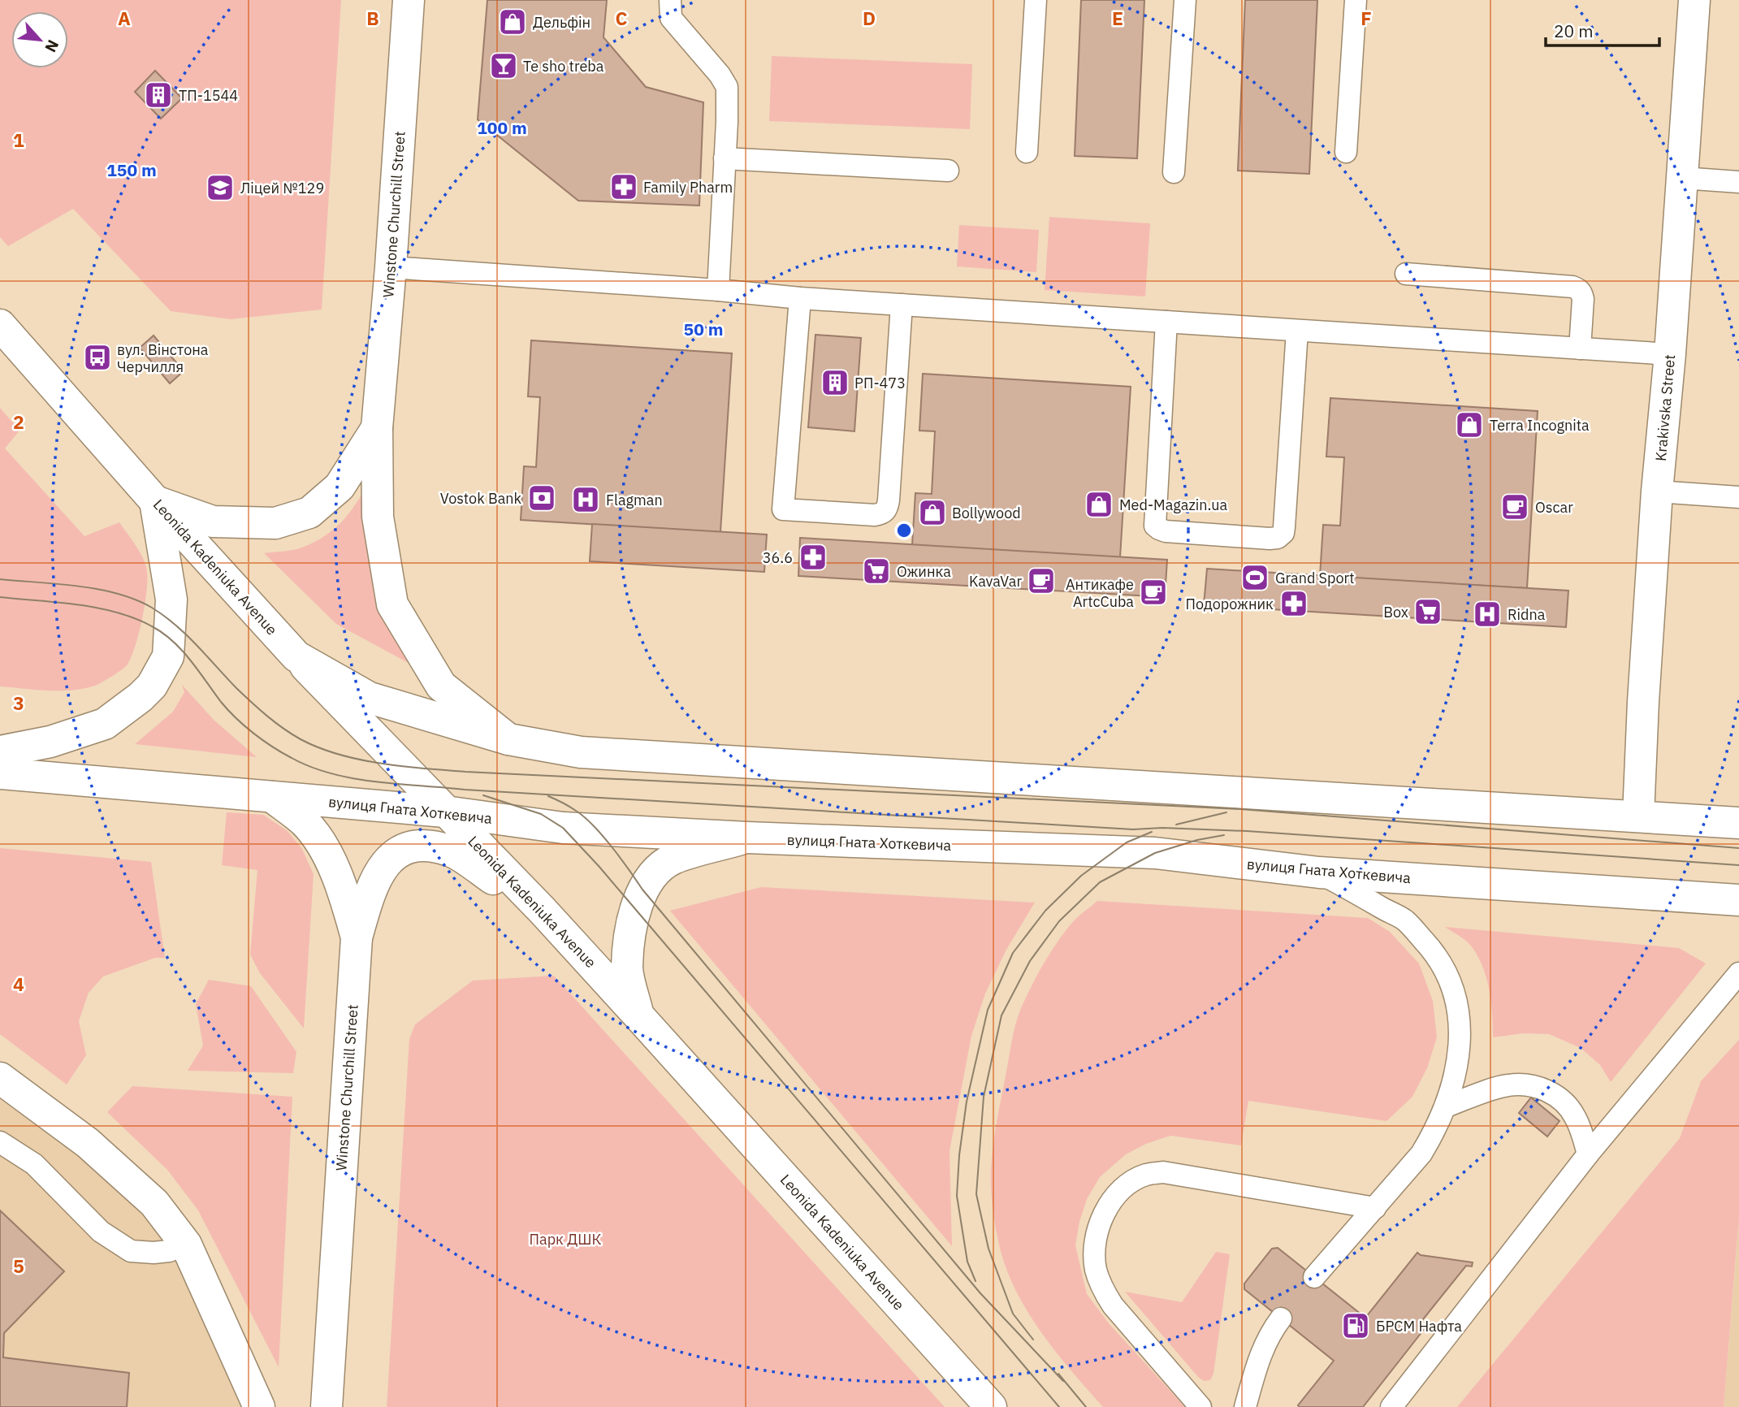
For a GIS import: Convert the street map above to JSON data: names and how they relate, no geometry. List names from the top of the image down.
{
  "streets": {
    "main road": [
      "Winstone Churchill Street",
      "Krakivska Street",
      "Leonida Kadeniuka Avenue",
      "вулиця Гната Хоткевича"
    ]
  },
  "crossings": [
    ["Winstone Churchill Street", "вулиця Гната Хоткевича"],
    ["Leonida Kadeniuka Avenue", "вулиця Гната Хоткевича"]
  ],
  "parks": ["Парк ДШК"],
  "places": {
    "shop": [
      "Дельфін",
      "Terra Incognita",
      "Med-Magazin.ua",
      "Bollywood"
    ],
    "bar": ["Te sho treba"],
    "building": ["ТП-1544", "РП-473"],
    "pharmacy": ["Family Pharm", "36.6", "Подорожник"],
    "school or university": ["Ліцей №129"],
    "bus stop": ["вул. Вінстона Черчилля"],
    "bank": ["Vostok Bank"],
    "hospital": ["Flagman", "Ridna"],
    "cafe": ["Oscar", "KavaVar", "Антикафе ArtcCuba"],
    "supermarket": ["Ожинка", "Box"],
    "sports": ["Grand Sport"],
    "fuel station": ["БРСМ Нафта"]
  },
  "scale_bar": "20 m",
  "north": "bottom right",
  "grid": {
    "columns": [
      "A",
      "B",
      "C",
      "D",
      "E",
      "F"
    ],
    "rows": [
      "1",
      "2",
      "3",
      "4",
      "5"
    ]
  },
  "rings": ["100 m", "150 m", "50 m"]
}
